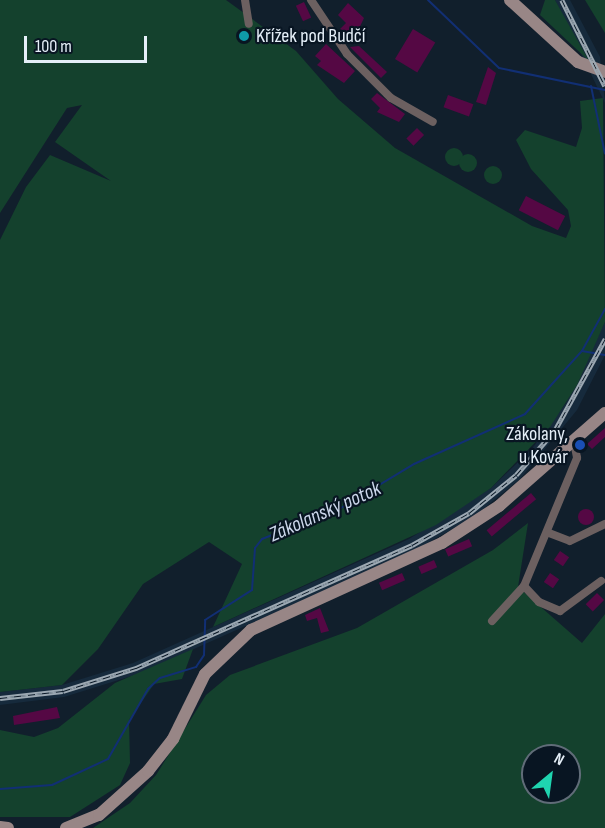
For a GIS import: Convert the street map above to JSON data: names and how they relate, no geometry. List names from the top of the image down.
{
  "water": ["Zákolanský potok"],
  "places": ["Křížek pod Budčí", "Zákolany, u Kovár"],
  "scale_bar": "100 m",
  "north": "top right"
}
